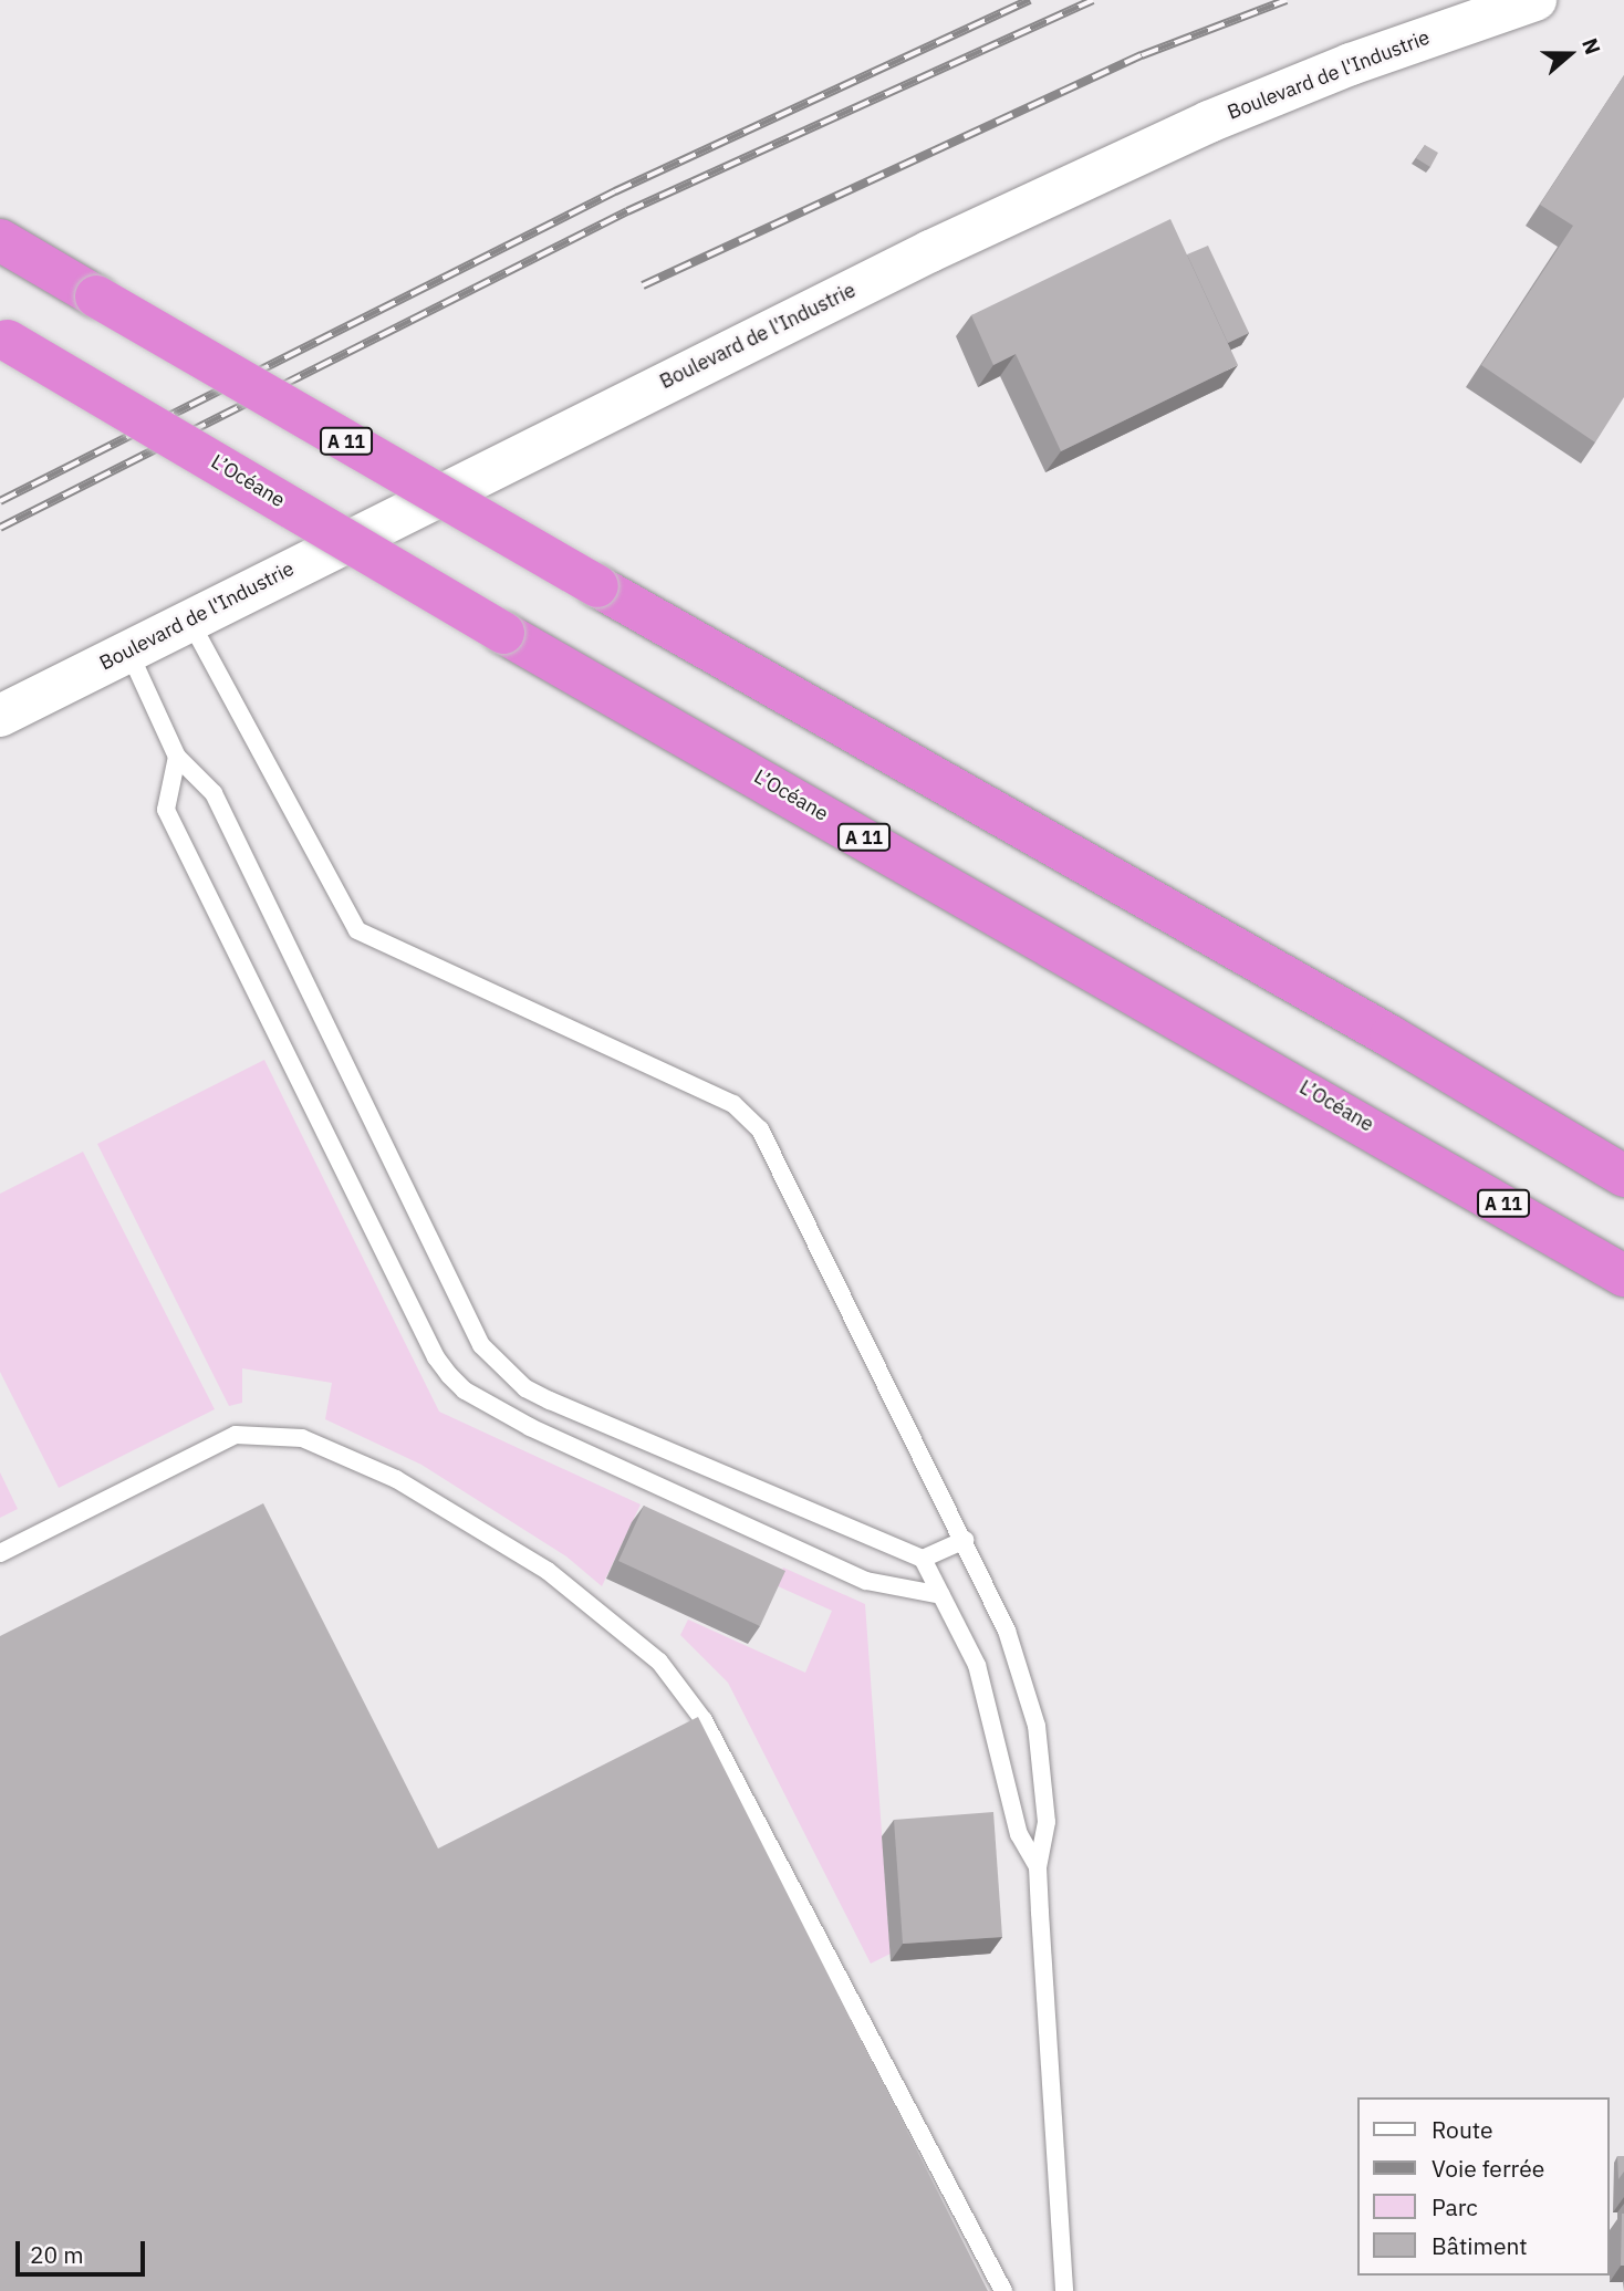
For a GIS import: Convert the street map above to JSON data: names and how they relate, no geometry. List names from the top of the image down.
{
  "streets": {
    "highway": ["A 11", "L’Océane"],
    "street": ["Boulevard de l'Industrie"]
  },
  "legend": [
    "Route",
    "Voie ferrée",
    "Parc",
    "Bâtiment"
  ],
  "scale_bar": "20 m",
  "north": "right"
}
